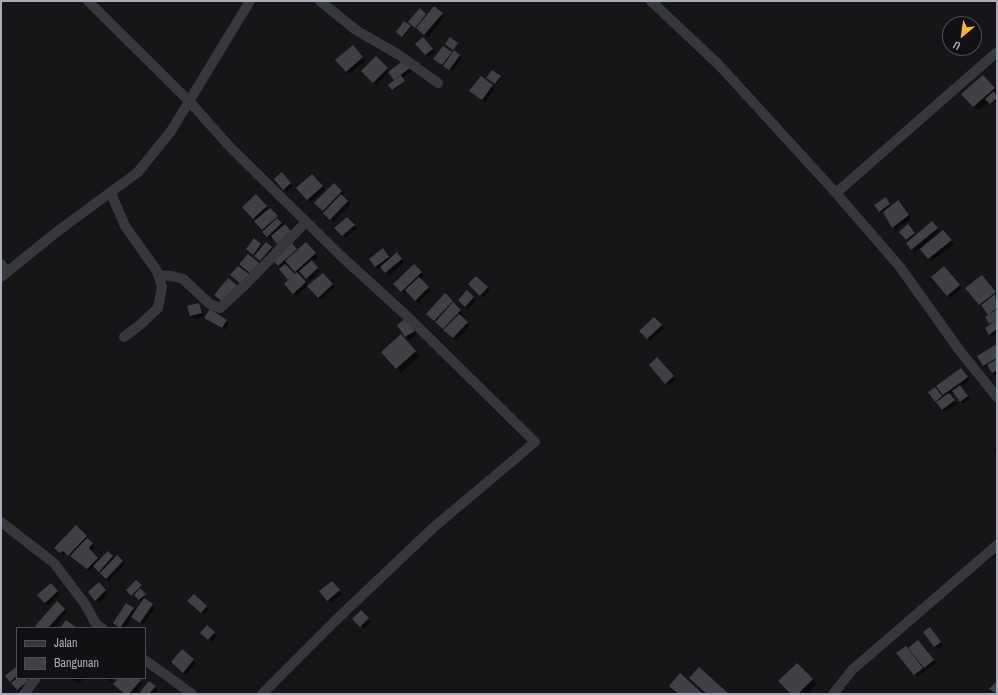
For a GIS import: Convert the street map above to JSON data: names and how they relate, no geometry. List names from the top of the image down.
{
  "legend": ["Jalan", "Bangunan"],
  "north": "bottom left"
}
